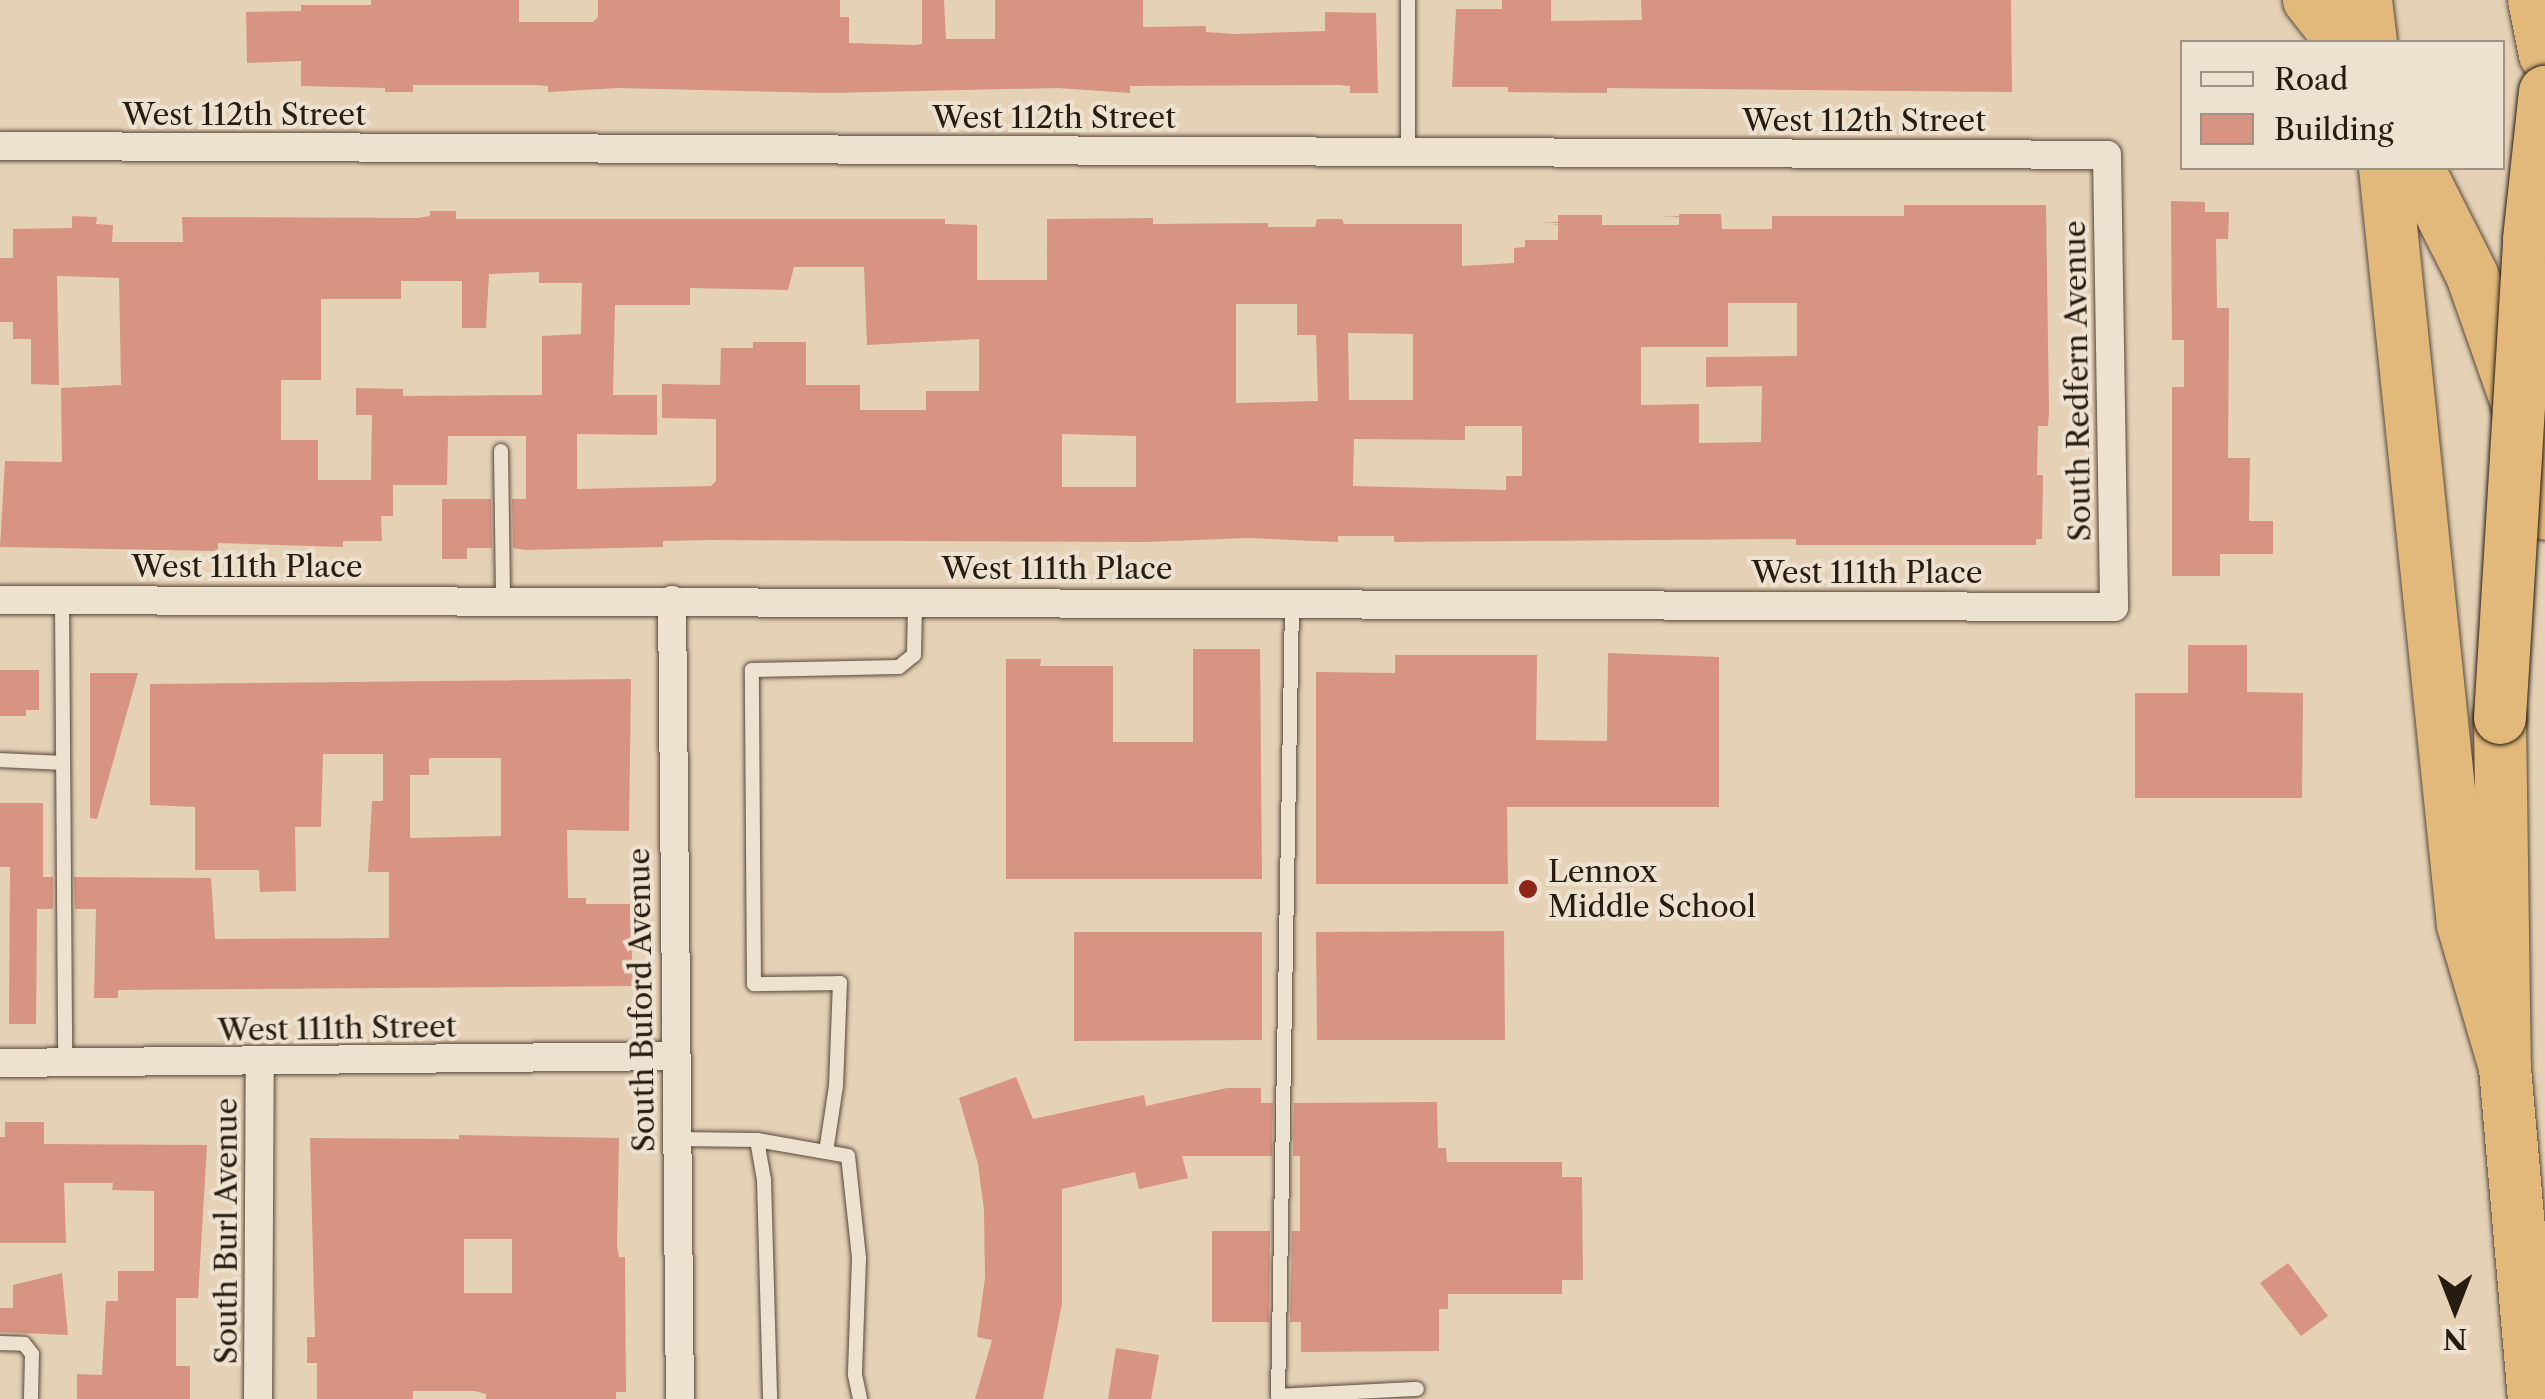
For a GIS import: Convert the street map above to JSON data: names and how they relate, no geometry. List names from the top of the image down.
{
  "streets": {
    "street": [
      "West 112th Street",
      "South Redfern Avenue",
      "West 111th Place",
      "South Buford Avenue",
      "West 111th Street",
      "South Burl Avenue"
    ]
  },
  "crossings": [
    ["West 112th Street", "South Redfern Avenue"],
    ["South Redfern Avenue", "West 111th Place"],
    ["West 111th Place", "South Buford Avenue"],
    ["South Buford Avenue", "West 111th Street"],
    ["West 111th Street", "South Burl Avenue"]
  ],
  "places": ["Lennox Middle School"],
  "legend": ["Road", "Building"],
  "north": "bottom"
}
